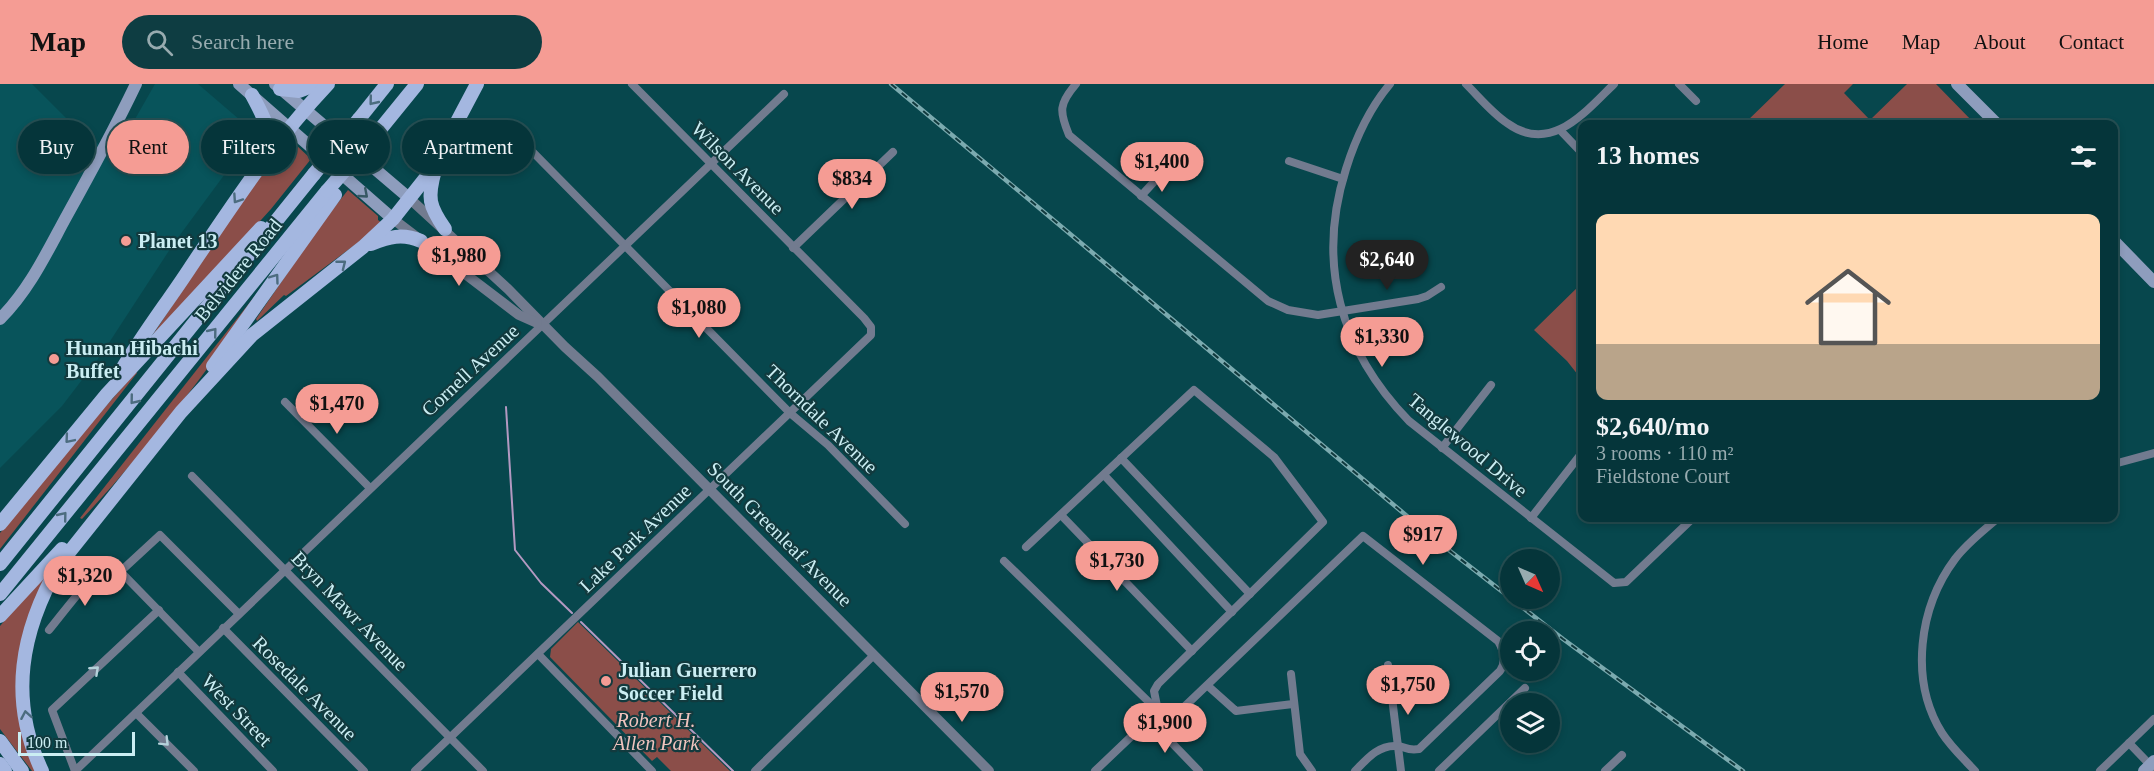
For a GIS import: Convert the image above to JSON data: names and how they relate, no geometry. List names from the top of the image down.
{
  "streets": {
    "main road": ["Belvidere Road"],
    "street": [
      "Wilson Avenue",
      "Cornell Avenue",
      "Thorndale Avenue",
      "Tanglewood Drive",
      "South Greenleaf Avenue",
      "Lake Park Avenue",
      "Bryn Mawr Avenue",
      "Rosedale Avenue",
      "West Street"
    ]
  },
  "crossings": [
    ["Wilson Avenue", "Cornell Avenue"],
    ["Wilson Avenue", "Lake Park Avenue"],
    ["Cornell Avenue", "Thorndale Avenue"],
    ["Cornell Avenue", "South Greenleaf Avenue"],
    ["Cornell Avenue", "Bryn Mawr Avenue"],
    ["Cornell Avenue", "Rosedale Avenue"],
    ["Cornell Avenue", "West Street"],
    ["Thorndale Avenue", "Lake Park Avenue"],
    ["South Greenleaf Avenue", "Lake Park Avenue"],
    ["Lake Park Avenue", "Bryn Mawr Avenue"]
  ],
  "parks": ["Robert H. Allen Park"],
  "places": ["Planet 13", "Hunan Hibachi Buffet", "Julian Guerrero Soccer Field"],
  "scale_bar": "100 m",
  "north": "bottom right",
  "page": {
    "header": "Map",
    "search": "Search here",
    "nav": [
      "Home",
      "Map",
      "About",
      "Contact"
    ],
    "chip": [
      "Buy",
      "Rent",
      "Filters",
      "New",
      "Apartment"
    ],
    "heading": "13 homes",
    "price": [
      "$1,400",
      "$834",
      "$1,980",
      "$2,640",
      "$1,080",
      "$1,330",
      "$1,470",
      "$917",
      "$1,730",
      "$1,320",
      "$1,750",
      "$1,570",
      "$1,900"
    ],
    "list": [
      {
        "name": "$2,640/mo",
        "note": "3 rooms · 110 m² · Fieldstone Court"
      }
    ],
    "scale": "100 m"
  }
}
